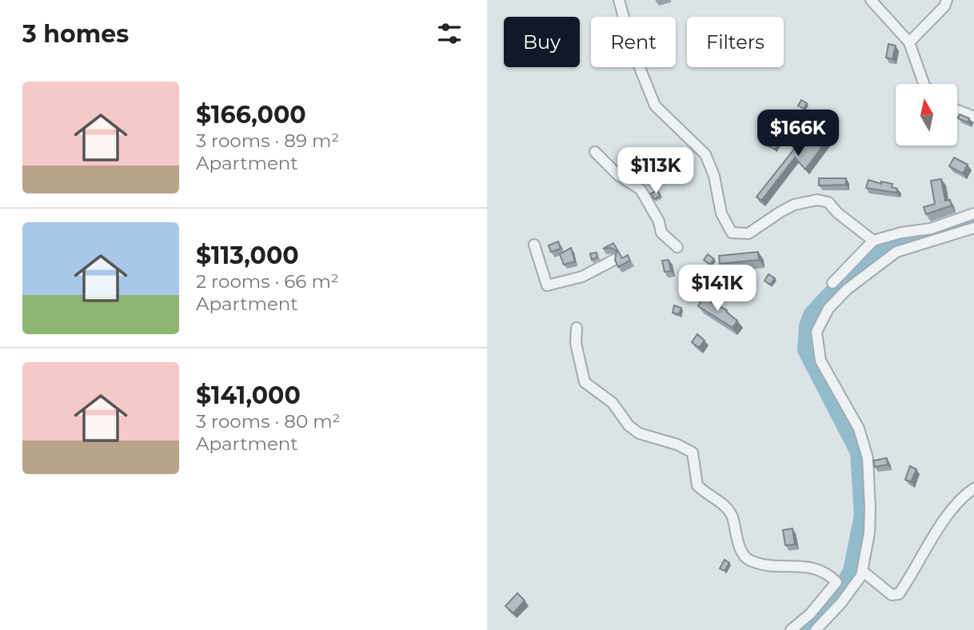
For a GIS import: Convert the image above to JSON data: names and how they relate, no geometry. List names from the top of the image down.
{
  "north": "top",
  "page": {
    "heading": "3 homes",
    "chip": ["Buy", "Rent", "Filters"],
    "list": [
      {
        "name": "$166,000",
        "note": "3 rooms · 89 m² · Apartment"
      },
      {
        "name": "$113,000",
        "note": "2 rooms · 66 m² · Apartment"
      },
      {
        "name": "$141,000",
        "note": "3 rooms · 80 m² · Apartment"
      }
    ],
    "price": ["$166K", "$113K", "$141K"]
  }
}
